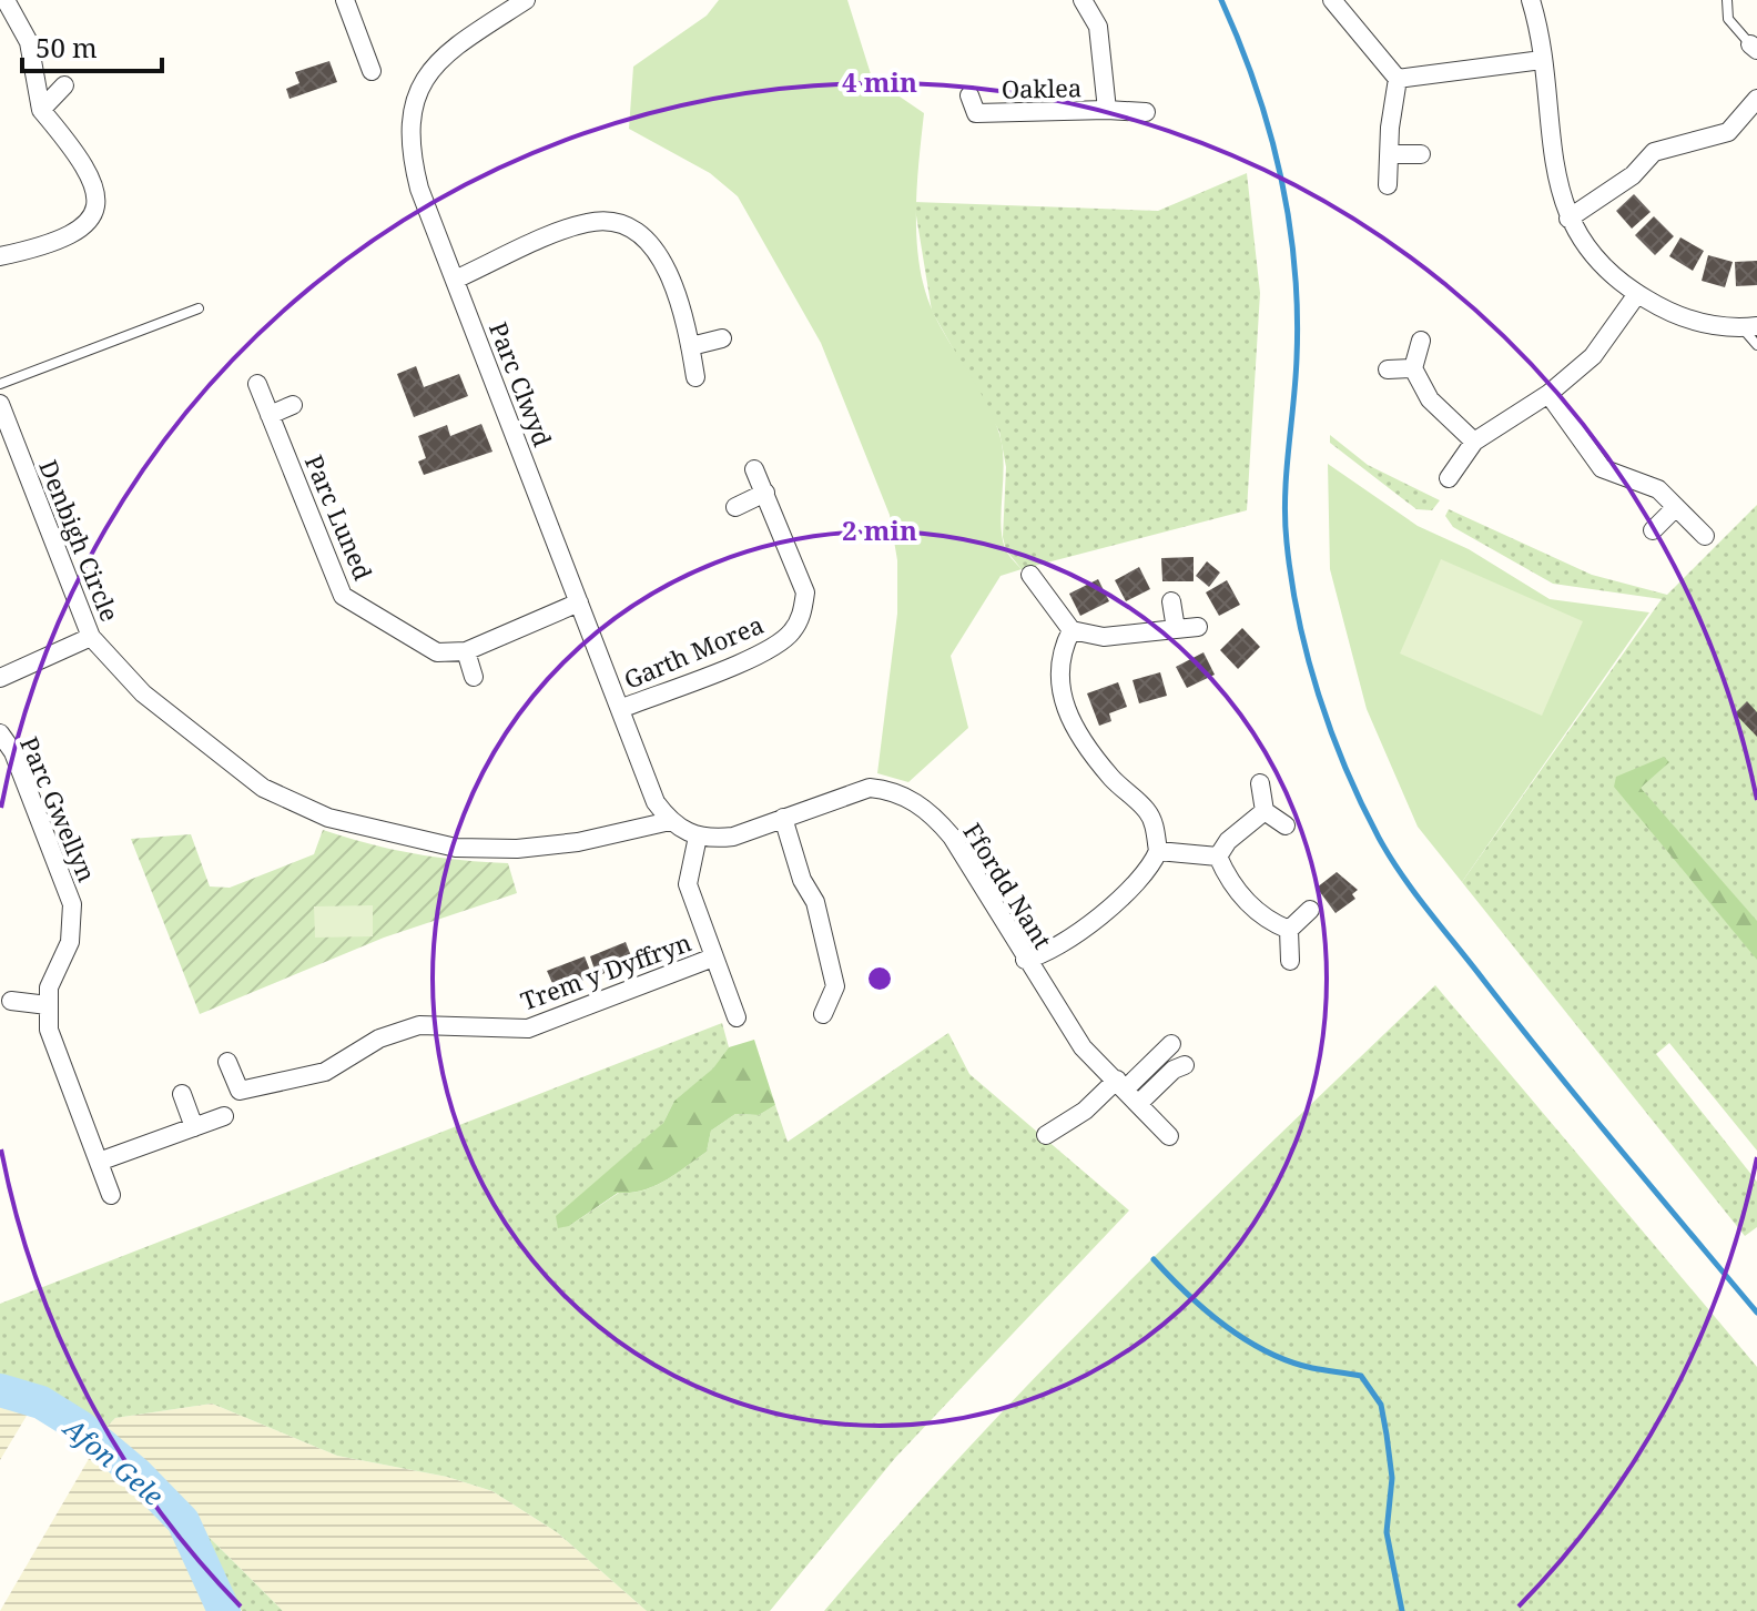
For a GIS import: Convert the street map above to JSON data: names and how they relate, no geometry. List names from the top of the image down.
{
  "streets": {
    "street": [
      "Oaklea",
      "Parc Clwyd",
      "Parc Luned",
      "Denbigh Circle",
      "Garth Morea",
      "Parc Gwellyn",
      "Ffordd Nant",
      "Trem y Dyffryn"
    ]
  },
  "crossings": [
    ["Parc Clwyd", "Denbigh Circle"],
    ["Parc Clwyd", "Garth Morea"],
    ["Ffordd Nant", "Trem y Dyffryn"]
  ],
  "water": ["Afon Gele"],
  "scale_bar": "50 m",
  "rings": ["4 min", "2 min"]
}
